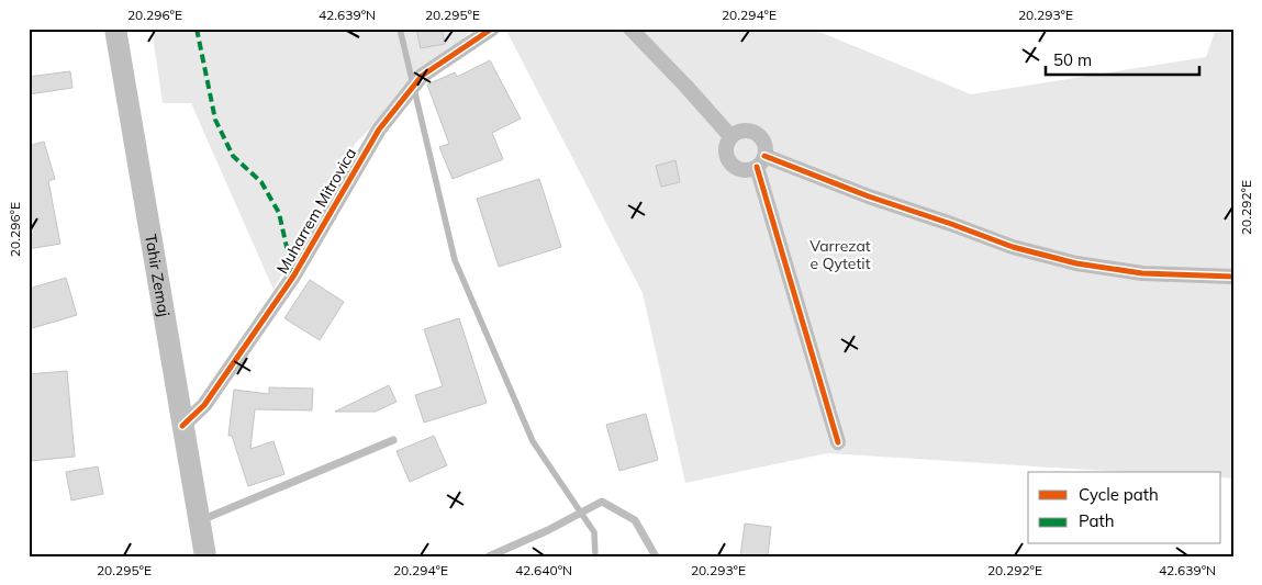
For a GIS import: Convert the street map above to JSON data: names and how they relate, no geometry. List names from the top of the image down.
{
  "streets": {
    "main road": ["Tahir Zemaj"],
    "street": ["Muharrem Mitrovica"]
  },
  "crossings": [
    ["Muharrem Mitrovica", "Tahir Zemaj"]
  ],
  "parks": ["Varrezat e Qytetit"],
  "legend": ["Cycle path", "Path"],
  "scale_bar": "50 m",
  "coordinates": [
    "20.296°E",
    "42.639°N",
    "20.295°E",
    "20.294°E",
    "20.293°E",
    "20.292°E",
    "42.640°N"
  ]
}
